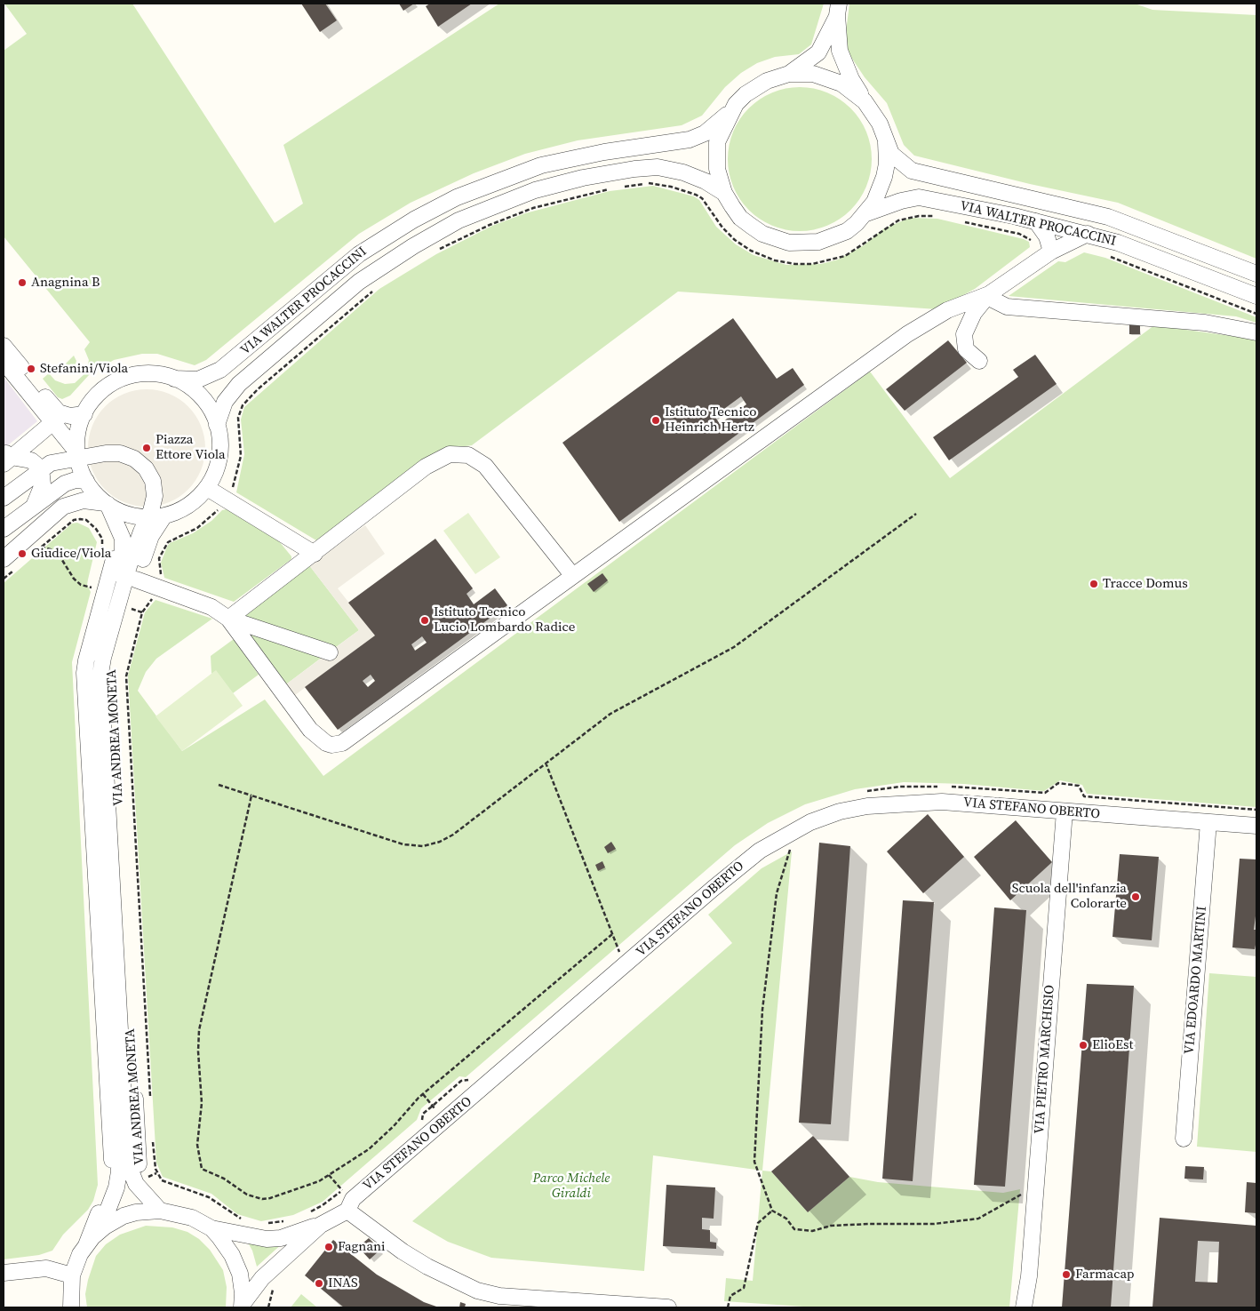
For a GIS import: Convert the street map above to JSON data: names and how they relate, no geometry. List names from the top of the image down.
{
  "streets": {
    "street": [
      "VIA WALTER PROCACCINI",
      "VIA ANDREA MONETA",
      "VIA STEFANO OBERTO",
      "VIA EDOARDO MARTINI",
      "VIA PIETRO MARCHISIO"
    ]
  },
  "crossings": [
    ["VIA STEFANO OBERTO", "VIA EDOARDO MARTINI"],
    ["VIA STEFANO OBERTO", "VIA PIETRO MARCHISIO"]
  ],
  "parks": ["Parco Michele Giraldi"],
  "places": [
    "Anagnina B",
    "Stefanini/Viola",
    "Istituto Tecnico Heinrich Hertz",
    "Piazza Ettore Viola",
    "Giudice/Viola",
    "Tracce Domus",
    "Istituto Tecnico Lucio Lombardo Radice",
    "Scuola dell'infanzia Colorarte",
    "ElioEst",
    "Fagnani",
    "Farmacap",
    "INAS"
  ]
}
